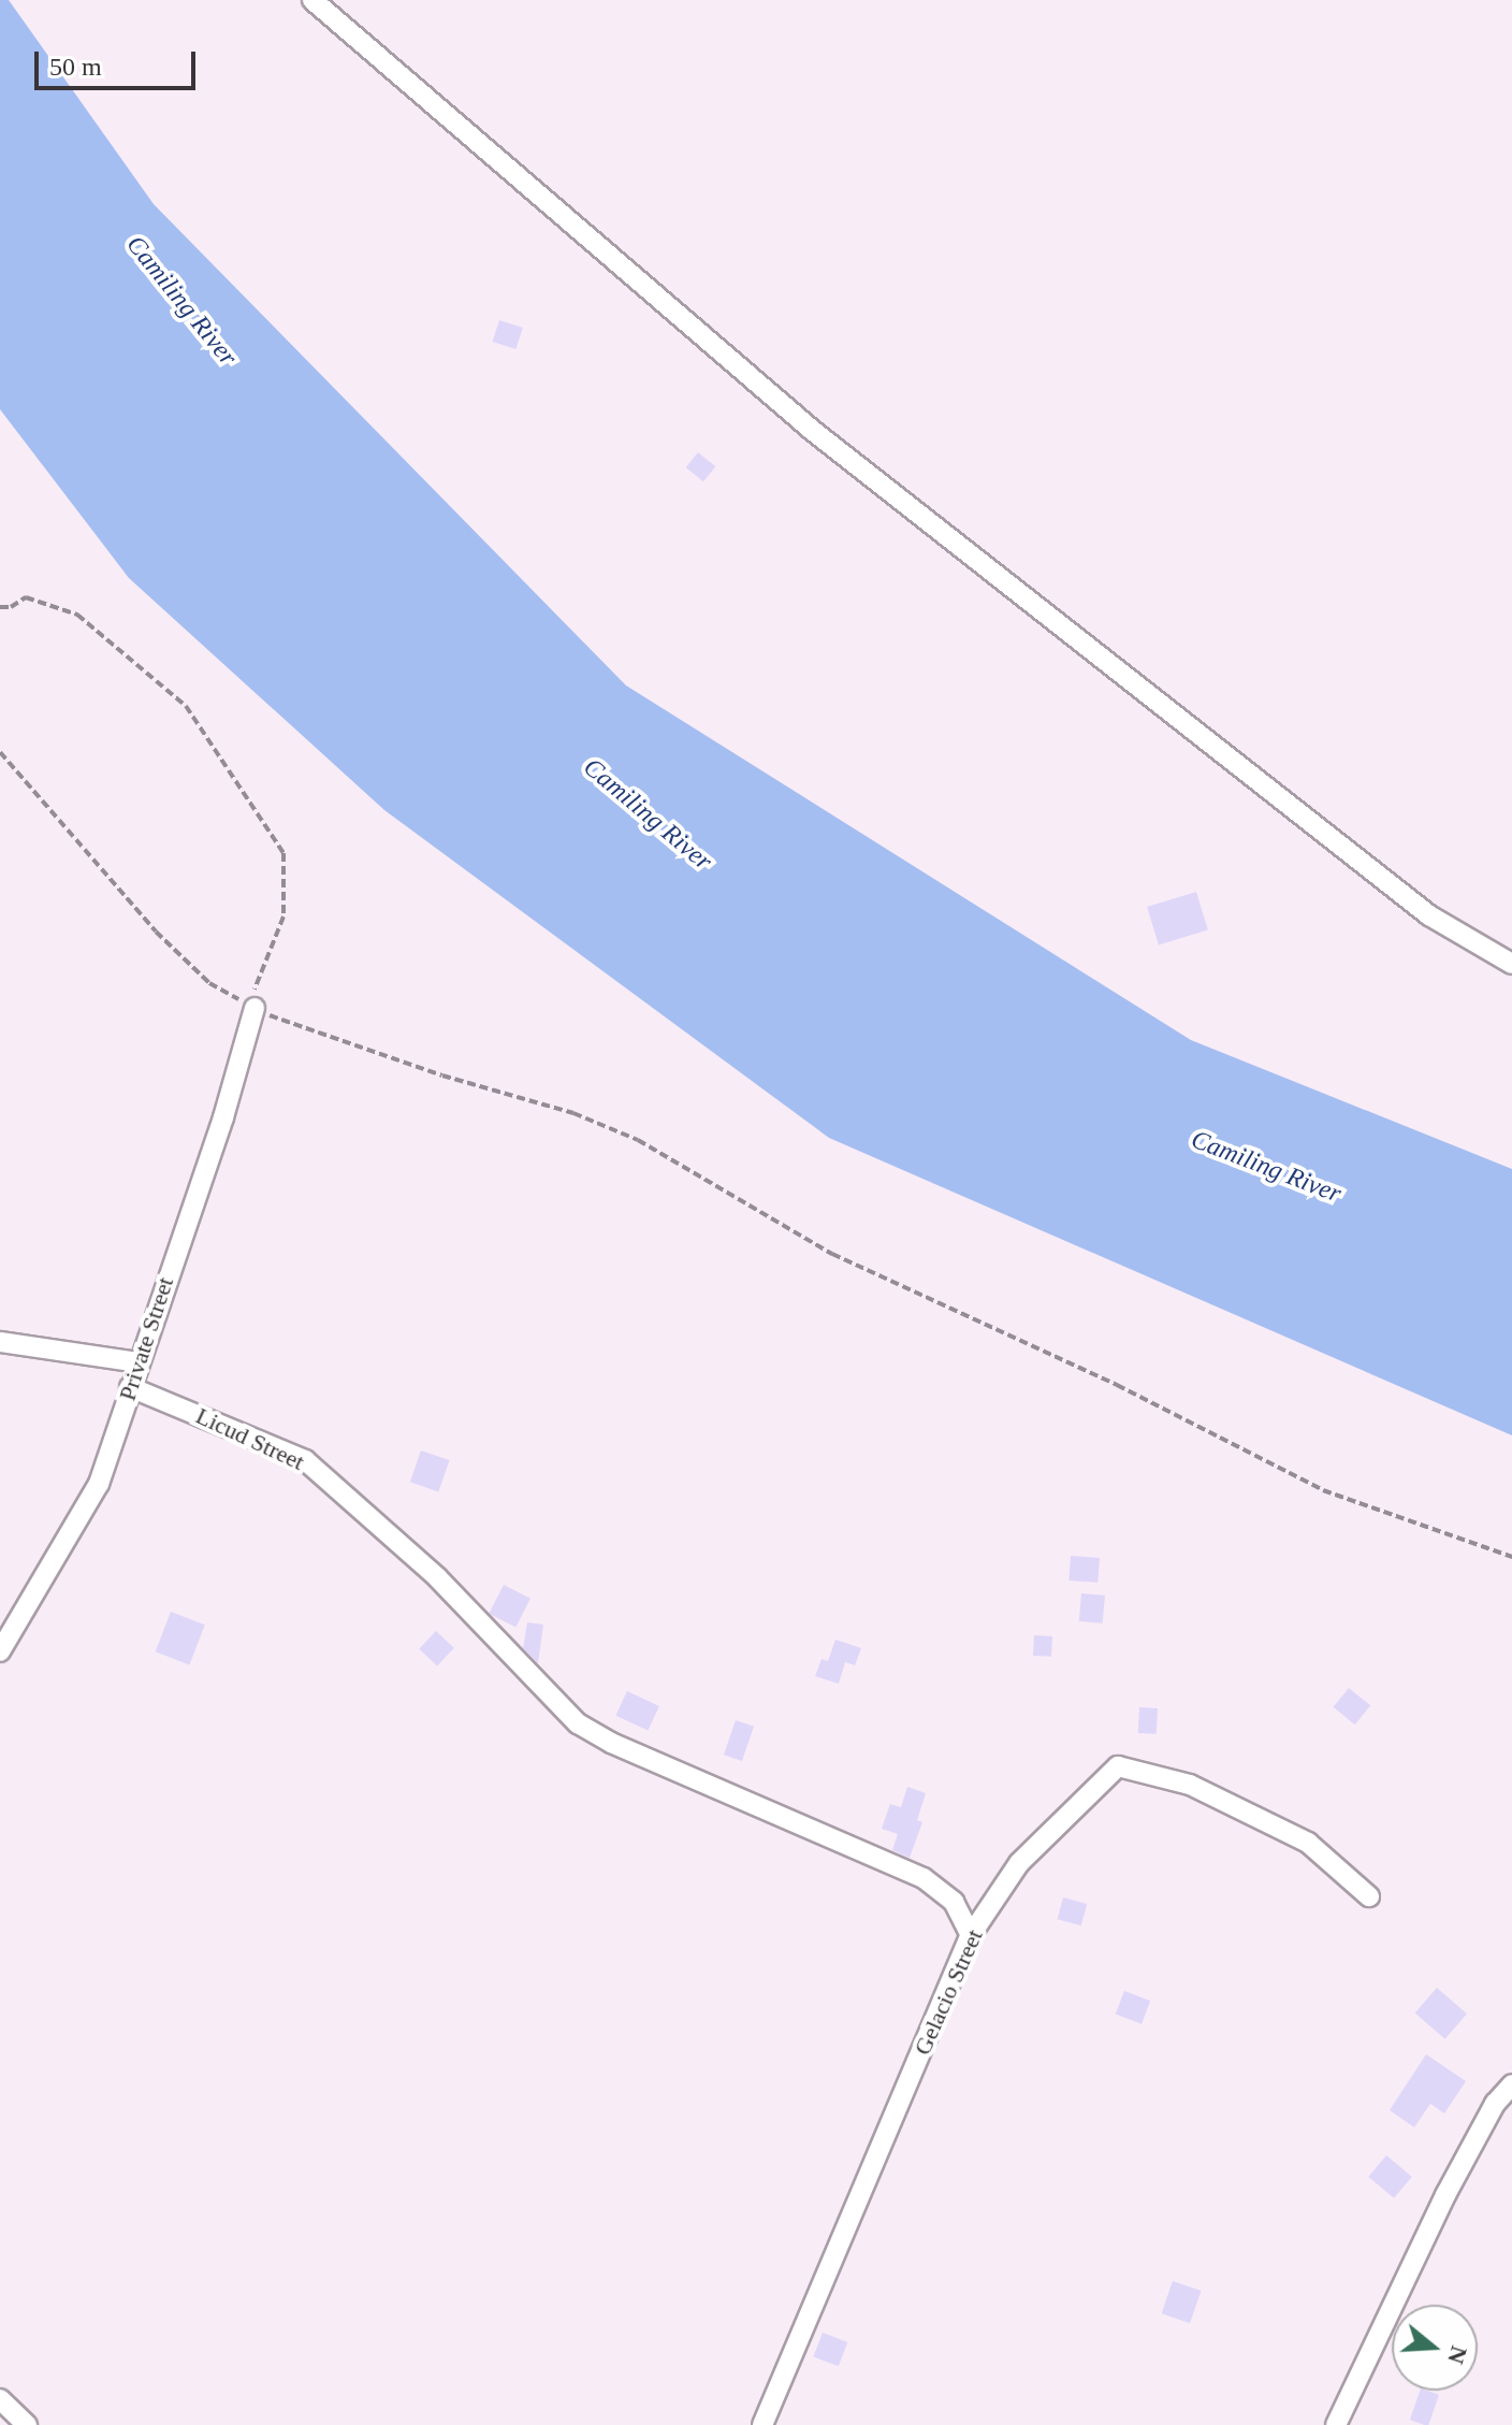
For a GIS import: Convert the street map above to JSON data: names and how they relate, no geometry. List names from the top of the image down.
{
  "streets": {
    "street": ["Private Street", "Licud Street", "Gelacio Street"]
  },
  "crossings": [
    ["Private Street", "Licud Street"],
    ["Licud Street", "Gelacio Street"]
  ],
  "water": ["Camiling River"],
  "scale_bar": "50 m",
  "north": "right"
}
